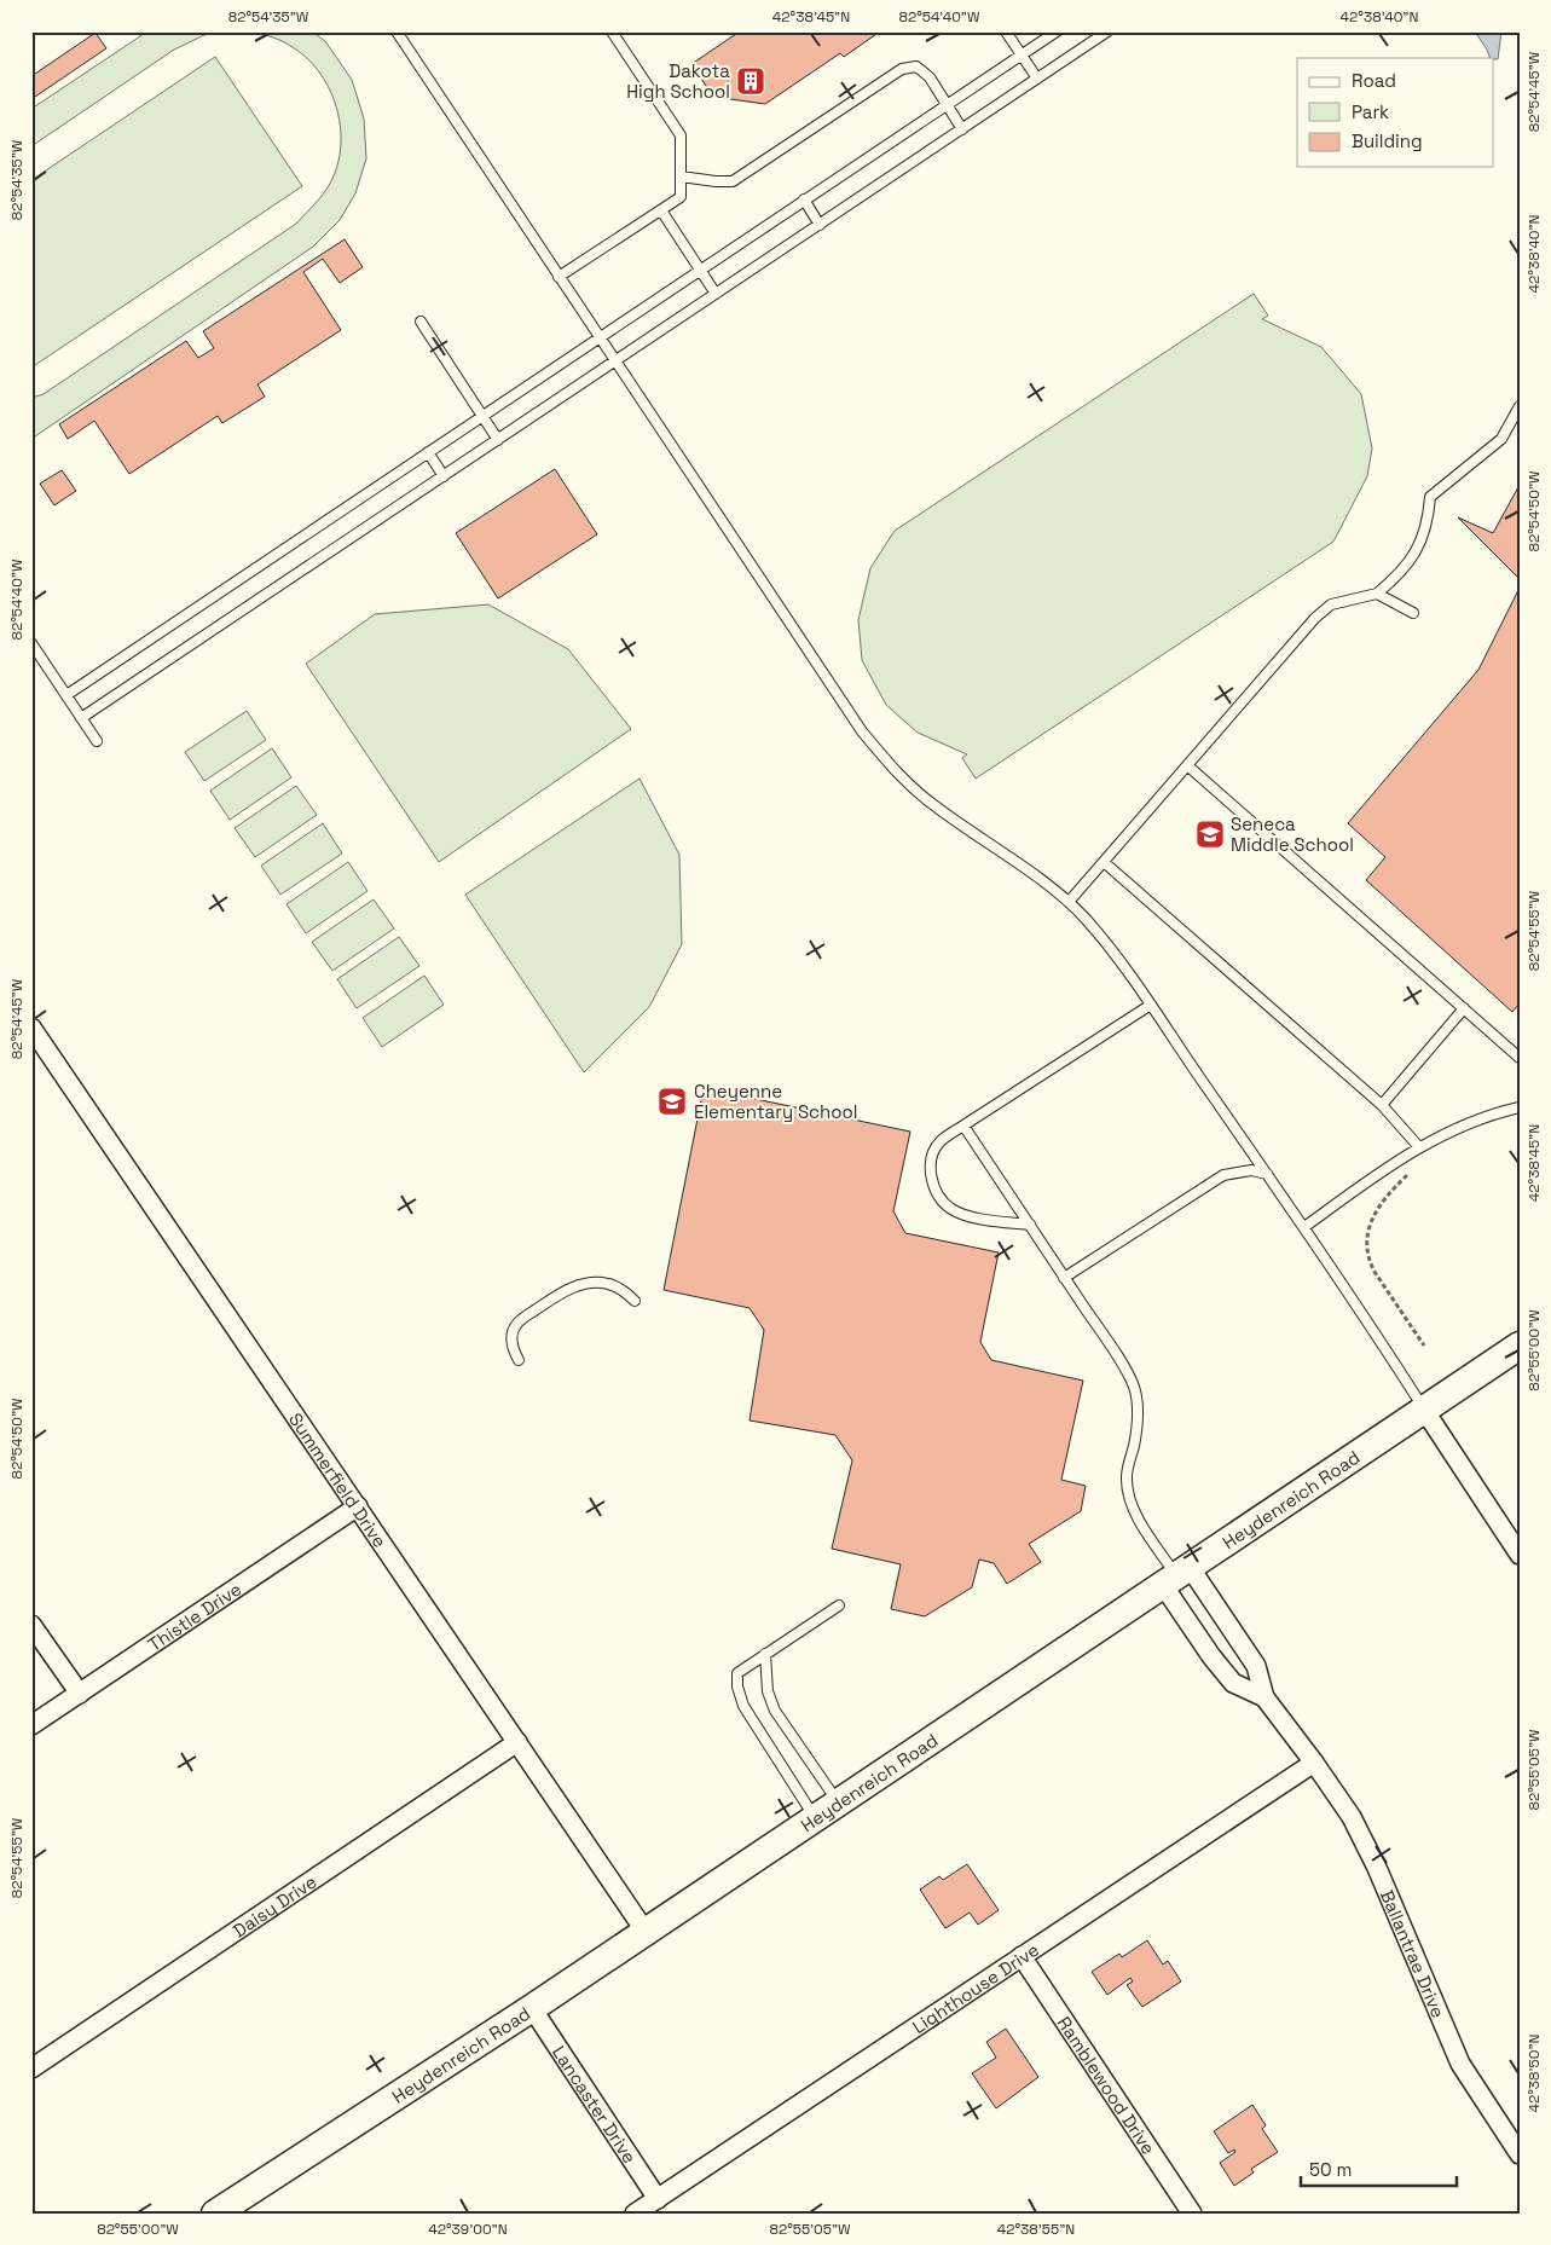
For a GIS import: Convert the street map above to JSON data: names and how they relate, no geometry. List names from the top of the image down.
{
  "streets": {
    "street": [
      "Summerfield Drive",
      "Heydenreich Road",
      "Thistle Drive",
      "Daisy Drive",
      "Ballantrae Drive",
      "Lighthouse Drive",
      "Ramblewood Drive",
      "Lancaster Drive"
    ]
  },
  "crossings": [
    ["Summerfield Drive", "Heydenreich Road"],
    ["Summerfield Drive", "Thistle Drive"],
    ["Summerfield Drive", "Daisy Drive"],
    ["Heydenreich Road", "Ballantrae Drive"],
    ["Heydenreich Road", "Lancaster Drive"],
    ["Ballantrae Drive", "Lighthouse Drive"],
    ["Lighthouse Drive", "Ramblewood Drive"],
    ["Lighthouse Drive", "Lancaster Drive"]
  ],
  "places": {
    "building": ["Dakota High School"],
    "school or university": ["Seneca Middle School", "Cheyenne Elementary School"]
  },
  "legend": ["Road", "Park", "Building"],
  "scale_bar": "50 m",
  "coordinates": [
    "82°54'35\"W",
    "42°38'45\"N",
    "82°54'40\"W",
    "42°38'40\"N",
    "82°54'45\"W",
    "82°54'50\"W",
    "82°54'55\"W",
    "82°55'00\"W",
    "82°55'05\"W",
    "42°38'50\"N",
    "42°39'00\"N",
    "42°38'55\"N"
  ]
}
